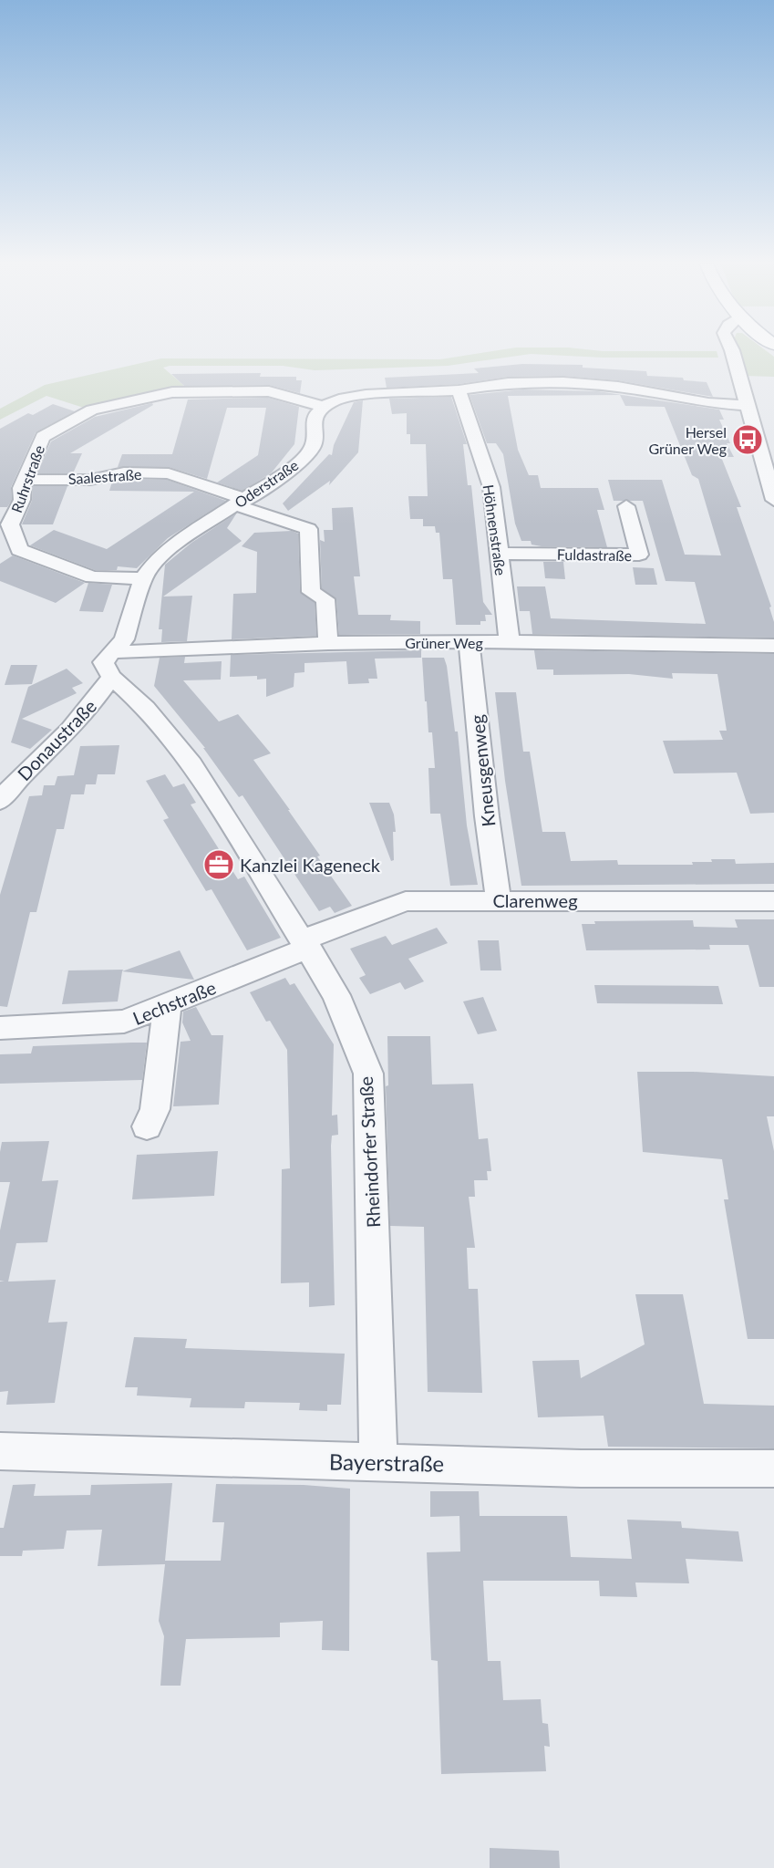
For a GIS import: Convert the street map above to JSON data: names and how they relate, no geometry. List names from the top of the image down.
{
  "streets": {
    "street": [
      "Saalestraße",
      "Ruhrstraße",
      "Oderstraße",
      "Höhnenstraße",
      "Fuldastraße",
      "Grüner Weg",
      "Donaustraße",
      "Kneusgenweg",
      "Clarenweg",
      "Lechstraße",
      "Rheindorfer Straße",
      "Bayerstraße"
    ]
  },
  "crossings": [
    ["Saalestraße", "Ruhrstraße"],
    ["Saalestraße", "Oderstraße"],
    ["Saalestraße", "Grüner Weg"],
    ["Ruhrstraße", "Oderstraße"],
    ["Oderstraße", "Grüner Weg"],
    ["Höhnenstraße", "Fuldastraße"],
    ["Höhnenstraße", "Grüner Weg"],
    ["Grüner Weg", "Kneusgenweg"],
    ["Donaustraße", "Rheindorfer Straße"],
    ["Kneusgenweg", "Clarenweg"],
    ["Clarenweg", "Lechstraße"],
    ["Clarenweg", "Rheindorfer Straße"],
    ["Lechstraße", "Rheindorfer Straße"],
    ["Rheindorfer Straße", "Bayerstraße"]
  ],
  "places": {
    "bus stop": ["Hersel Grüner Weg"],
    "office": ["Kanzlei Kageneck"]
  }
}
